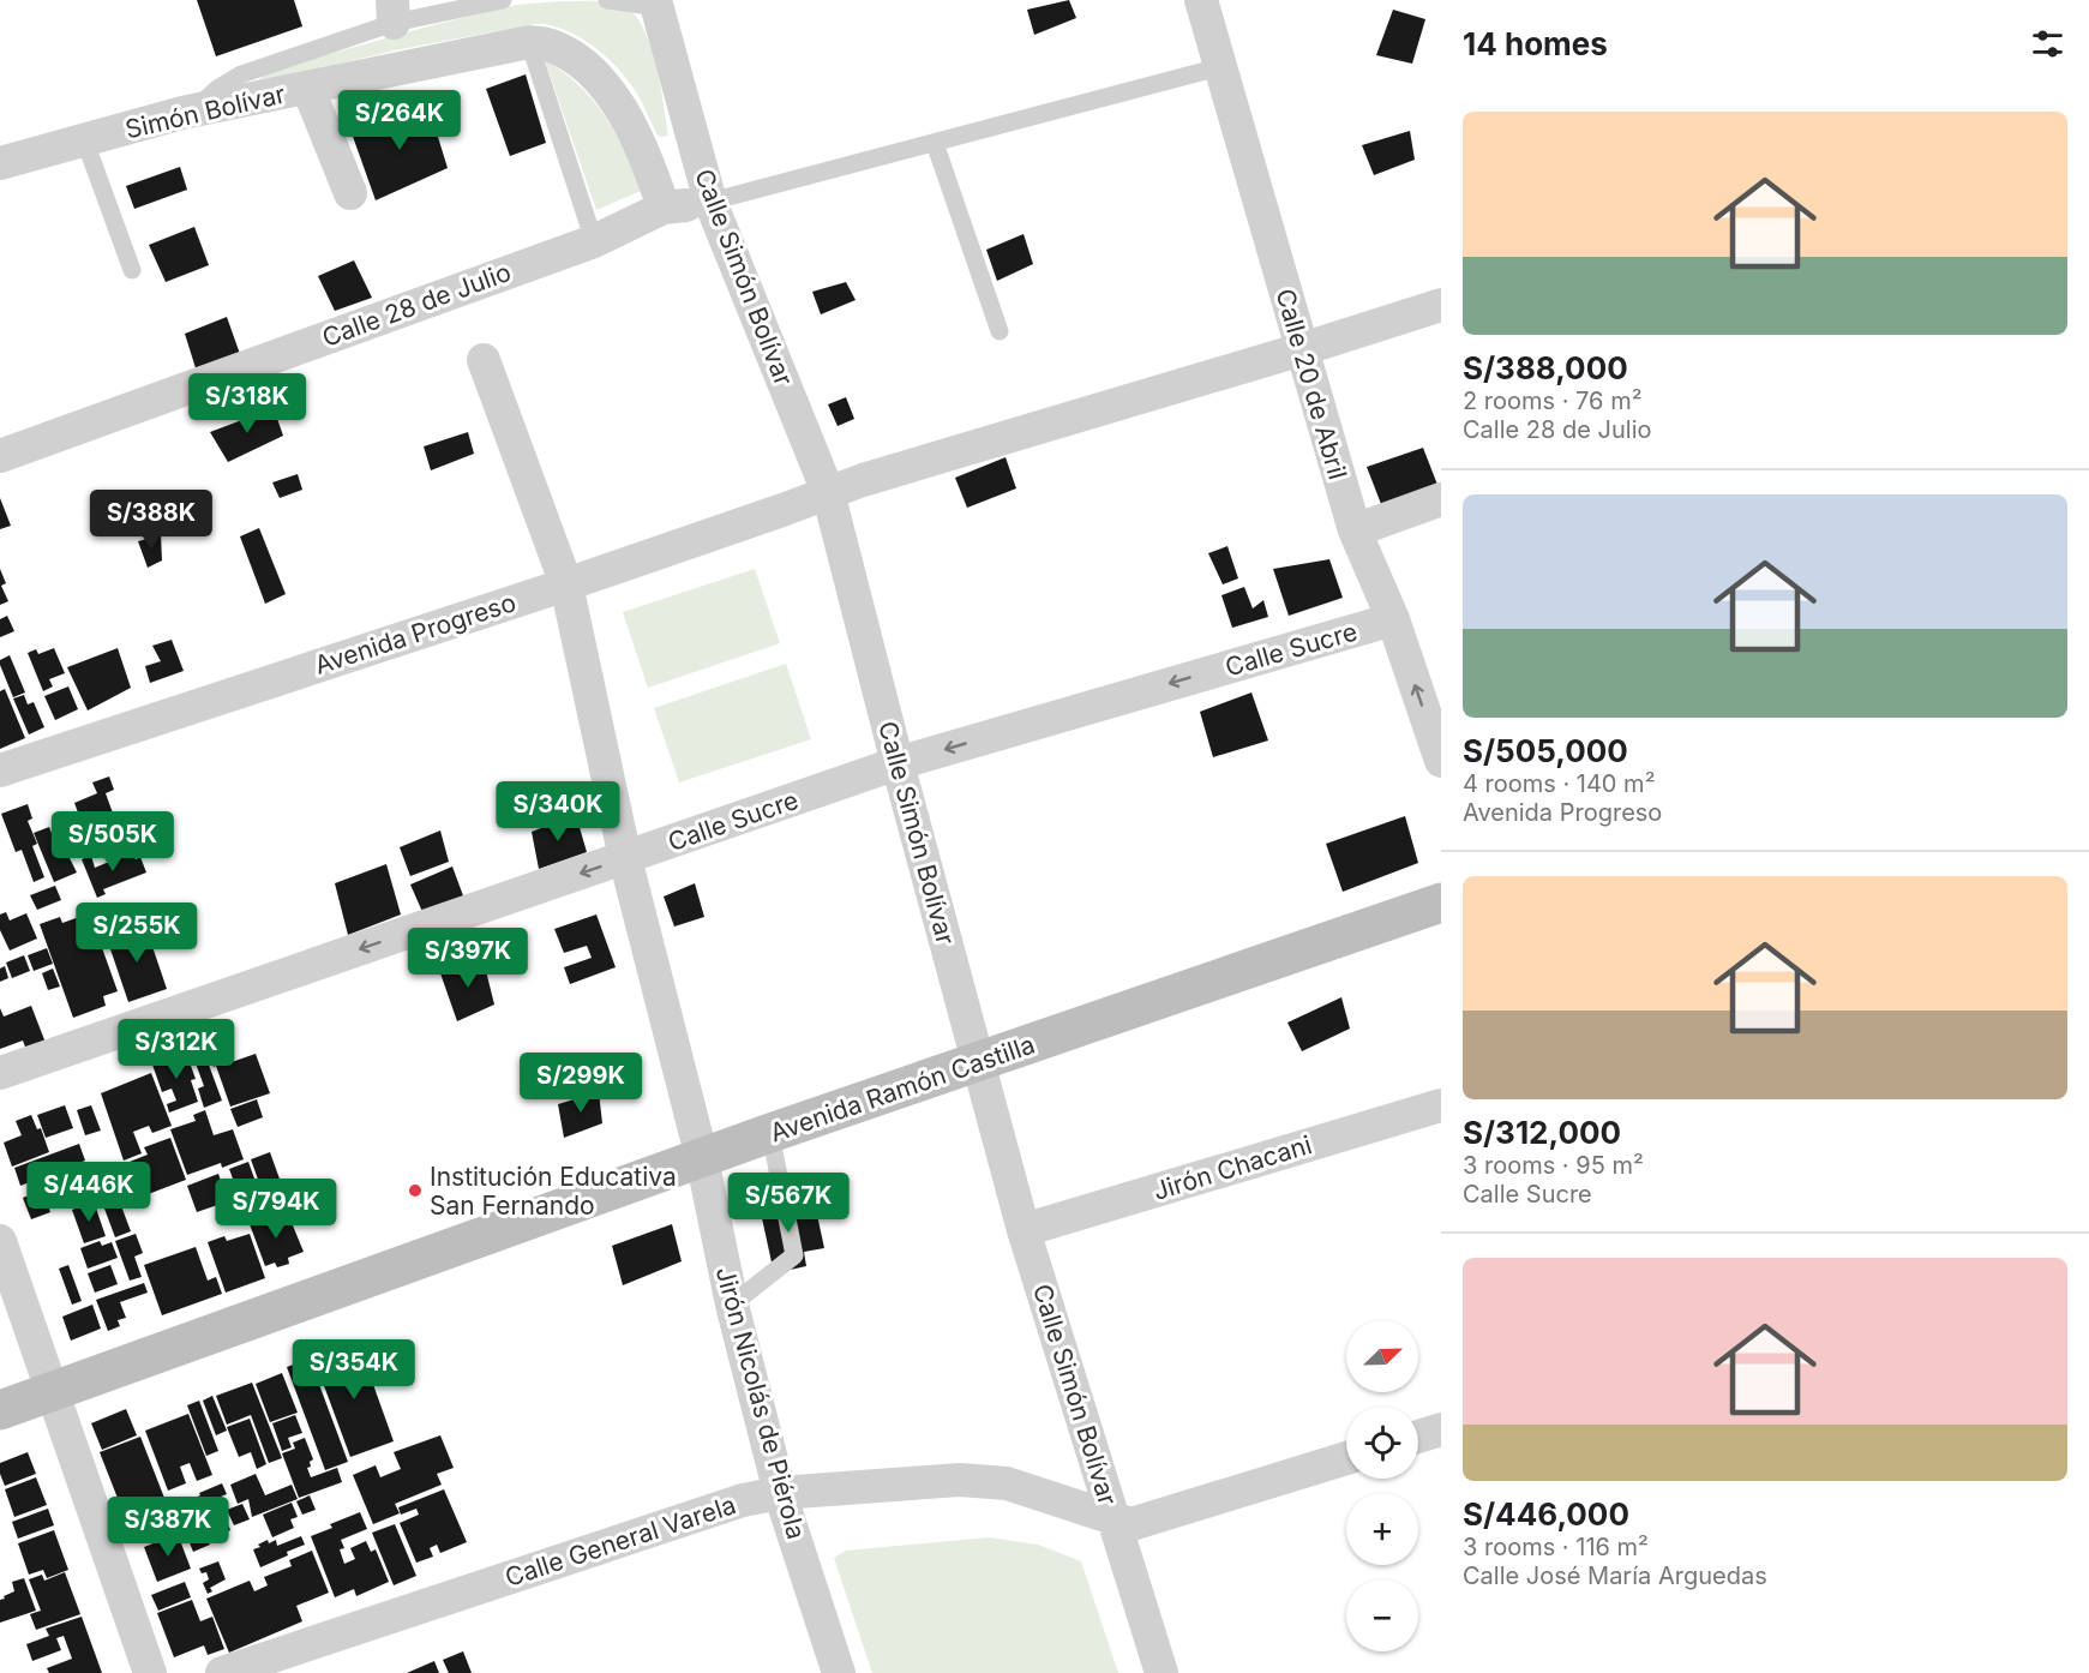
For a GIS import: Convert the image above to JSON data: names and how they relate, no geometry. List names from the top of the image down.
{
  "streets": {
    "main road": ["Avenida Ramón Castilla"],
    "street": [
      "Simón Bolívar",
      "Calle Simón Bolívar",
      "Calle 28 de Julio",
      "Calle 20 de Abril",
      "Avenida Progreso",
      "Calle Sucre",
      "Jirón Chacani",
      "Jirón Nicolás de Piérola",
      "Calle General Varela"
    ]
  },
  "crossings": [
    ["Simón Bolívar", "Calle 28 de Julio"],
    ["Calle Simón Bolívar", "Calle 28 de Julio"],
    ["Calle Simón Bolívar", "Avenida Progreso"],
    ["Calle Simón Bolívar", "Calle Sucre"],
    ["Calle Simón Bolívar", "Avenida Ramón Castilla"],
    ["Calle Simón Bolívar", "Jirón Chacani"],
    ["Calle Simón Bolívar", "Calle General Varela"],
    ["Calle 20 de Abril", "Avenida Progreso"],
    ["Calle 20 de Abril", "Calle Sucre"],
    ["Avenida Progreso", "Jirón Nicolás de Piérola"],
    ["Calle Sucre", "Jirón Nicolás de Piérola"],
    ["Avenida Ramón Castilla", "Jirón Nicolás de Piérola"],
    ["Jirón Nicolás de Piérola", "Calle General Varela"]
  ],
  "one_way": ["Calle Sucre"],
  "places": ["Institución Educativa San Fernando"],
  "north": "top right",
  "page": {
    "heading": "14 homes",
    "list": [
      {
        "name": "S/388,000",
        "note": "2 rooms · 76 m² · Calle 28 de Julio"
      },
      {
        "name": "S/505,000",
        "note": "4 rooms · 140 m² · Avenida Progreso"
      },
      {
        "name": "S/312,000",
        "note": "3 rooms · 95 m² · Calle Sucre"
      },
      {
        "name": "S/446,000",
        "note": "3 rooms · 116 m² · Calle José María Arguedas"
      }
    ],
    "price": [
      "S/264K",
      "S/318K",
      "S/388K",
      "S/340K",
      "S/505K",
      "S/255K",
      "S/397K",
      "S/312K",
      "S/299K",
      "S/446K",
      "S/567K",
      "S/794K",
      "S/354K",
      "S/387K"
    ],
    "map_buttons": ["+", "−"]
  }
}
